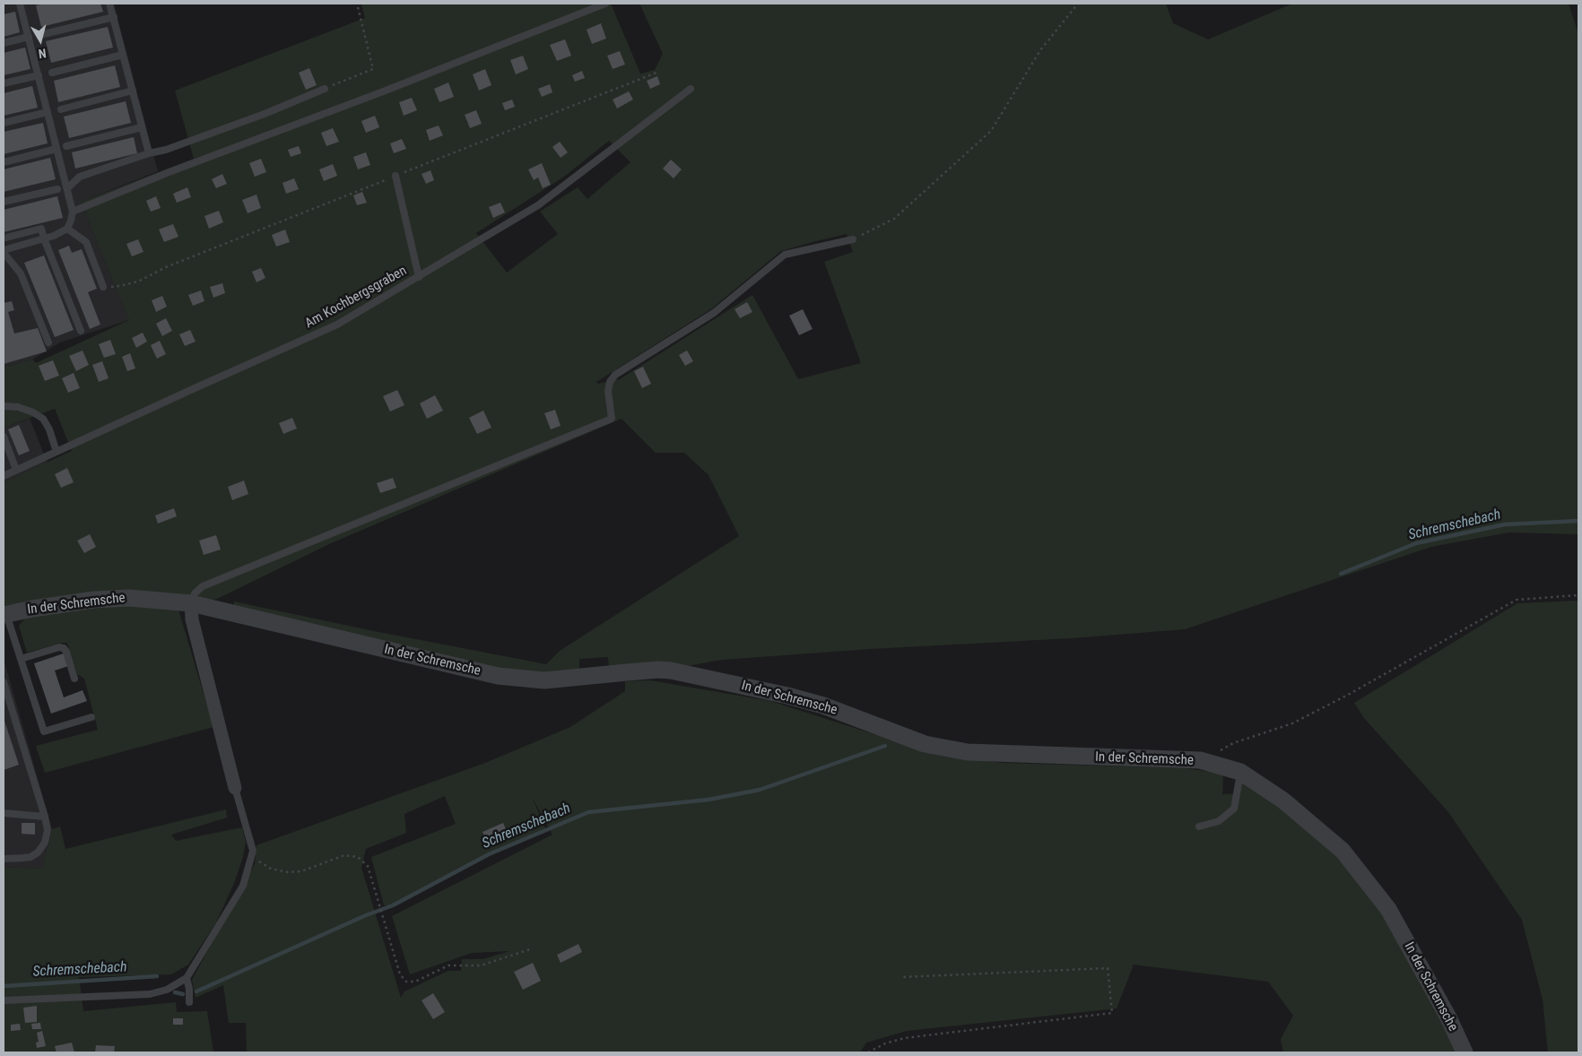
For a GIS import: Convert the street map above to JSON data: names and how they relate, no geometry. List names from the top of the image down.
{
  "streets": {
    "street": ["In der Schremsche"],
    "lane": ["Am Kochbergsgraben"]
  },
  "water": ["Schremschebach"],
  "north": "bottom"
}
